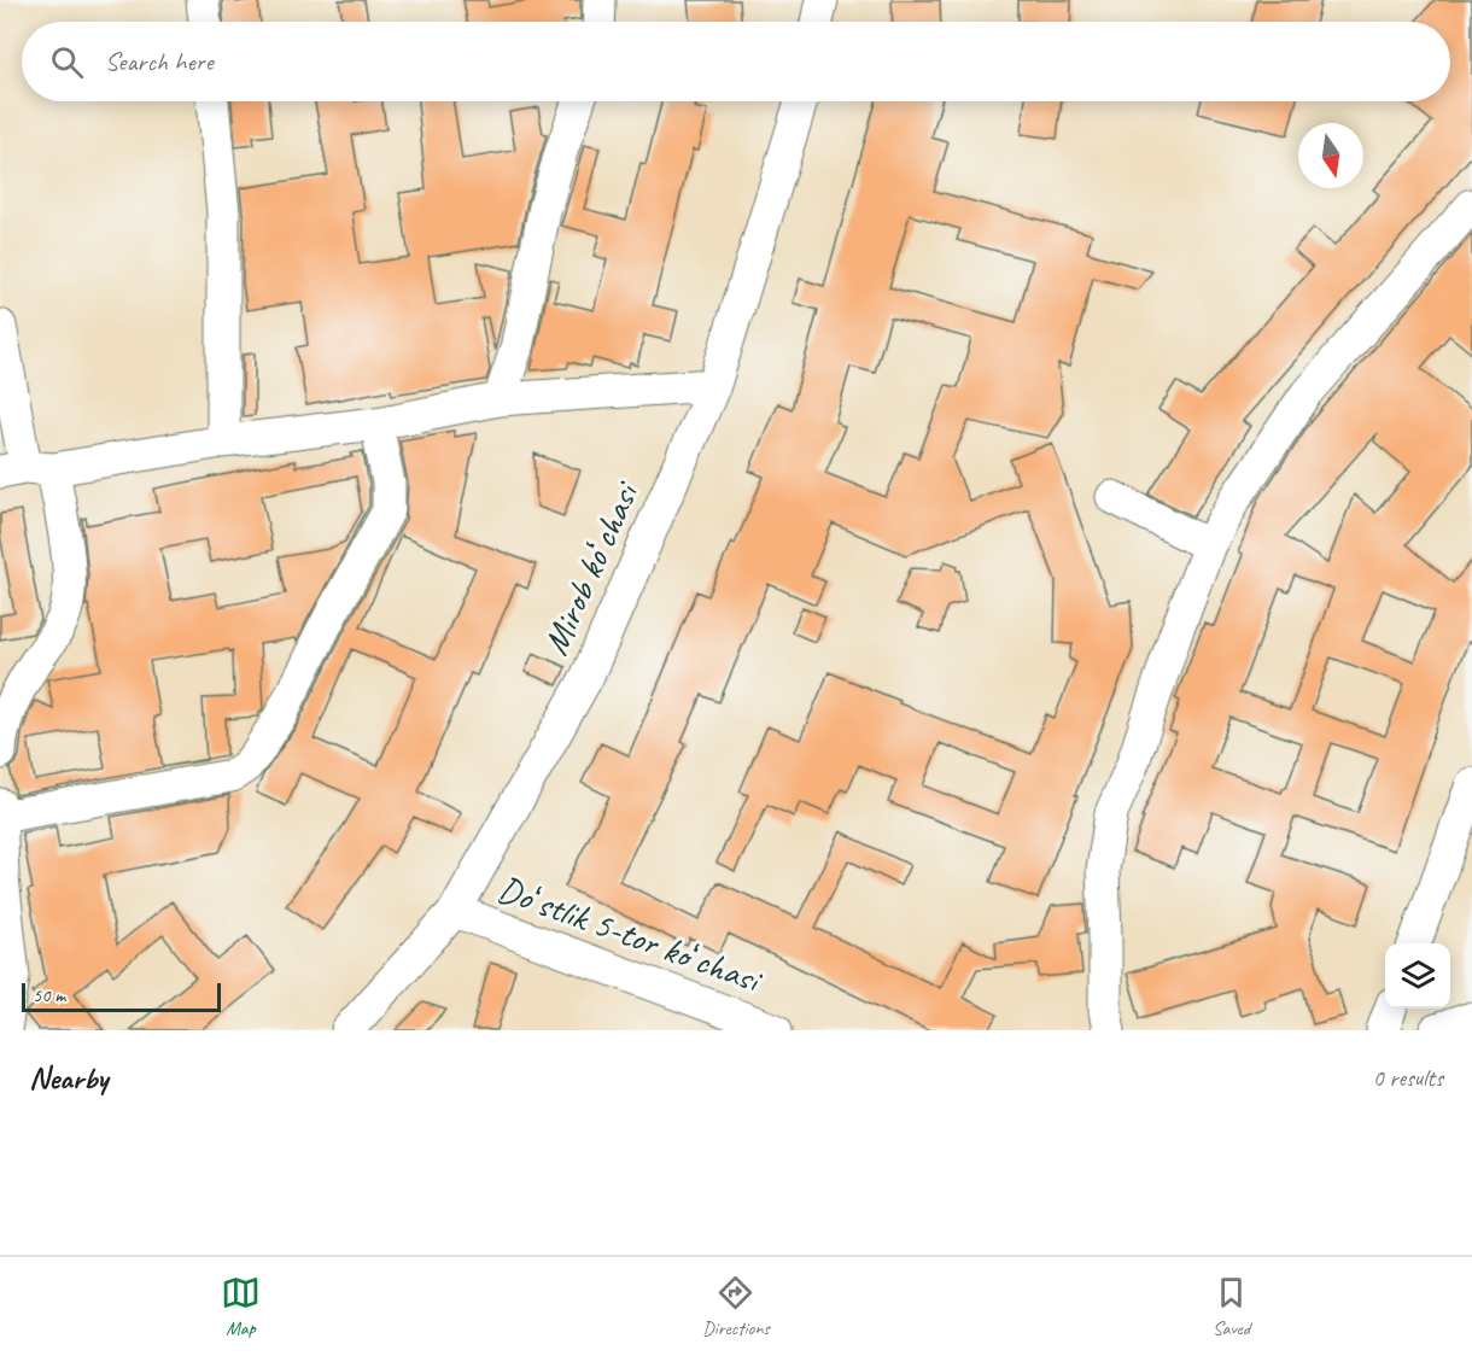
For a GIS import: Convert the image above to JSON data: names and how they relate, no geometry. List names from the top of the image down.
{
  "streets": {
    "street": ["Mirob koʻchasi", "Doʻstlik 5-tor koʻchasi"]
  },
  "crossings": [
    ["Mirob koʻchasi", "Doʻstlik 5-tor koʻchasi"]
  ],
  "scale_bar": "50 m",
  "north": "bottom",
  "page": {
    "search": "Search here",
    "scale": "50 m",
    "heading": ["Nearby", "0 results"],
    "nav": ["Map", "Directions", "Saved"]
  }
}
